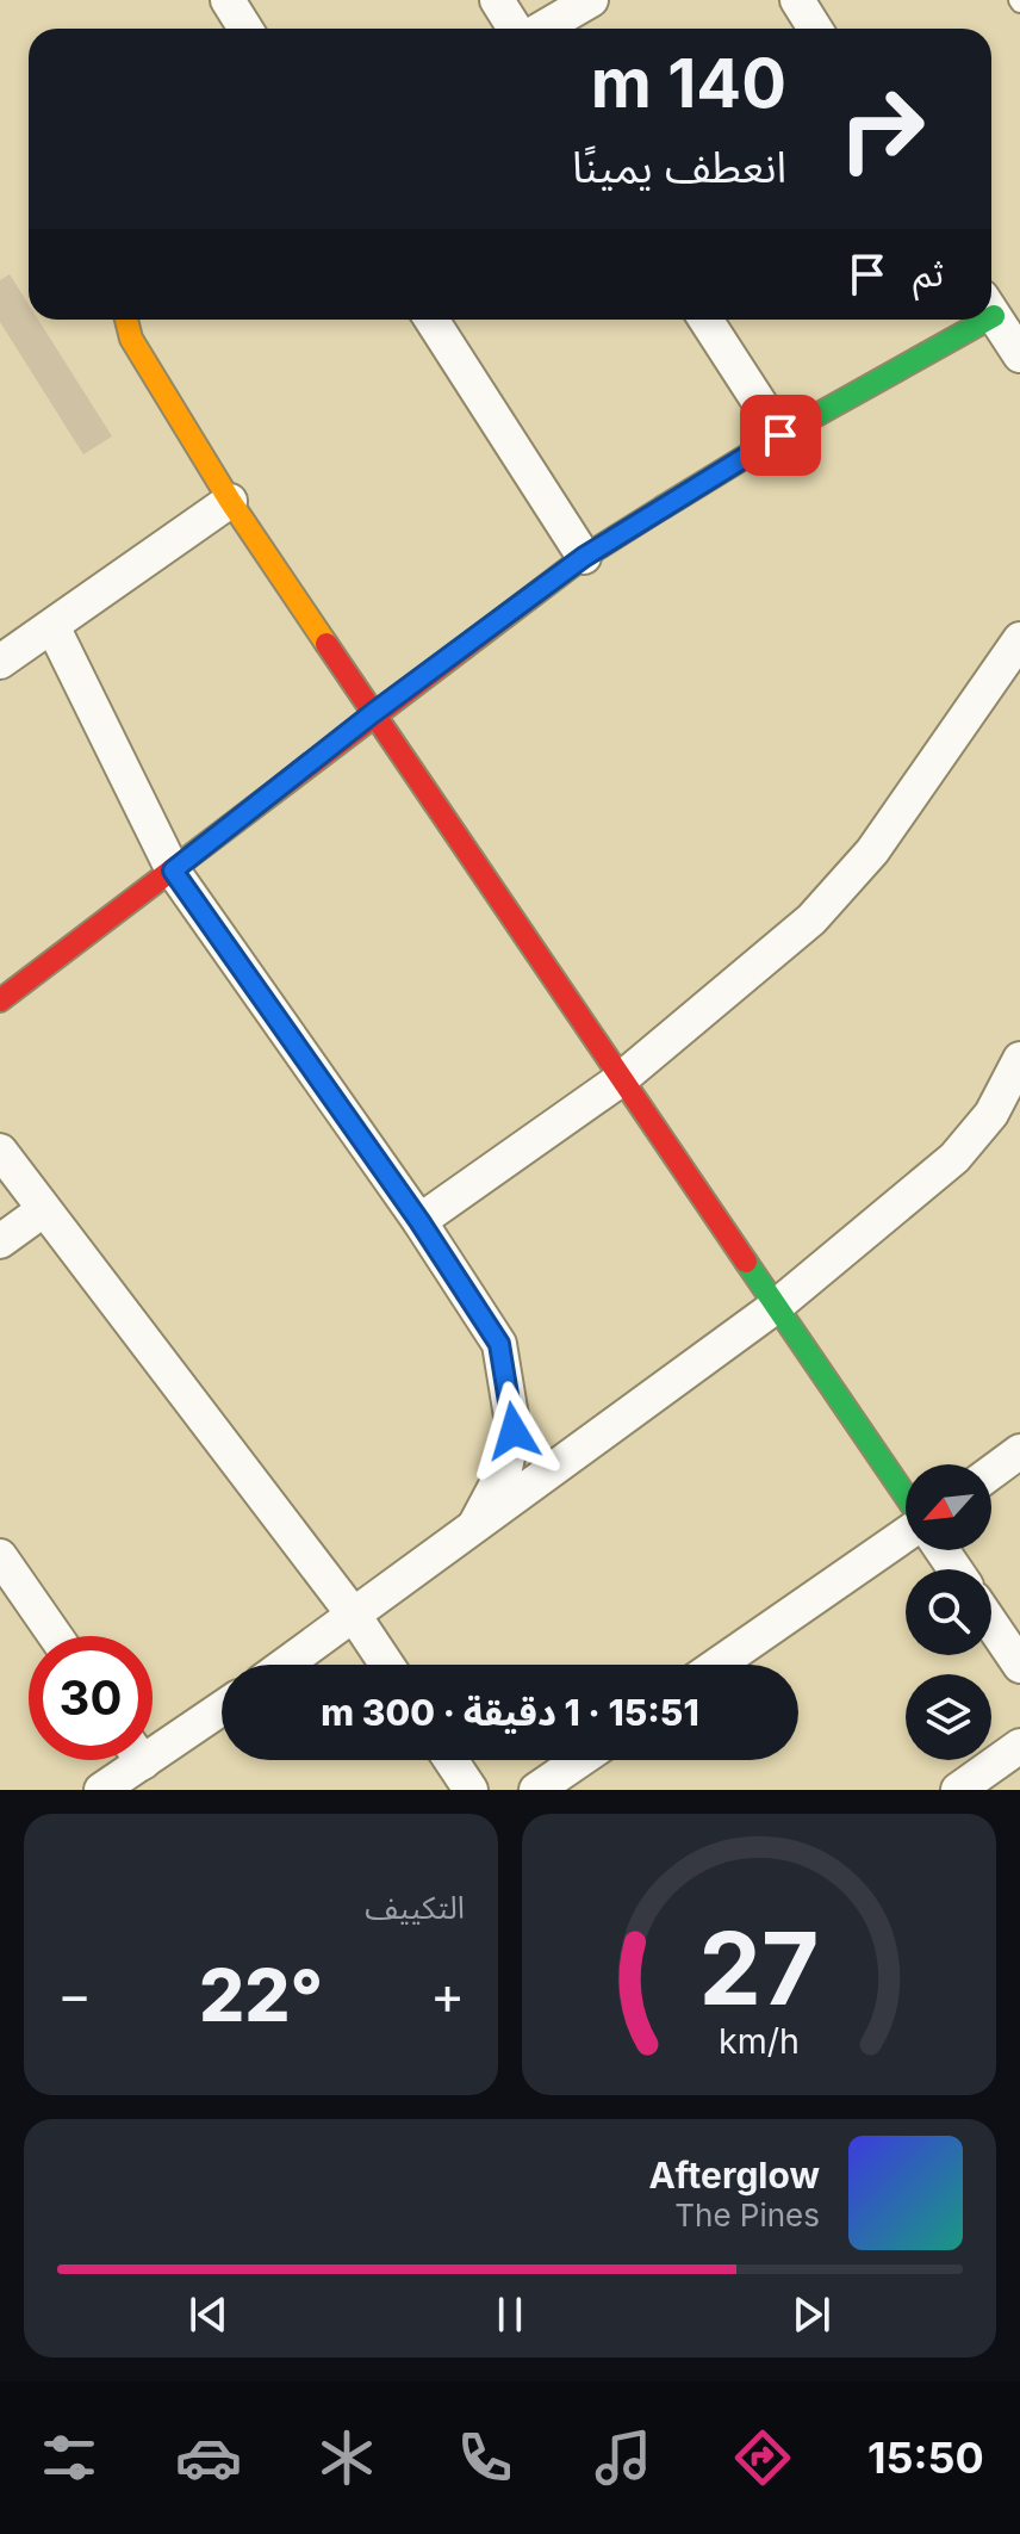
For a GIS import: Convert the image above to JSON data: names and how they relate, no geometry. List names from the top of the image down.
{
  "north": "bottom left",
  "page": {
    "turn": ["140 m", "انعطف يمينًا"],
    "then": "ثم",
    "limit": "30",
    "trip": "15:51 · 1 دقيقة · 300 m",
    "tile": "التكييف",
    "heat": ["−", "22°", "+"],
    "song": ["Afterglow", "The Pines"],
    "tabs": "15:50",
    "gauge": ["27", "km/h"]
  }
}
